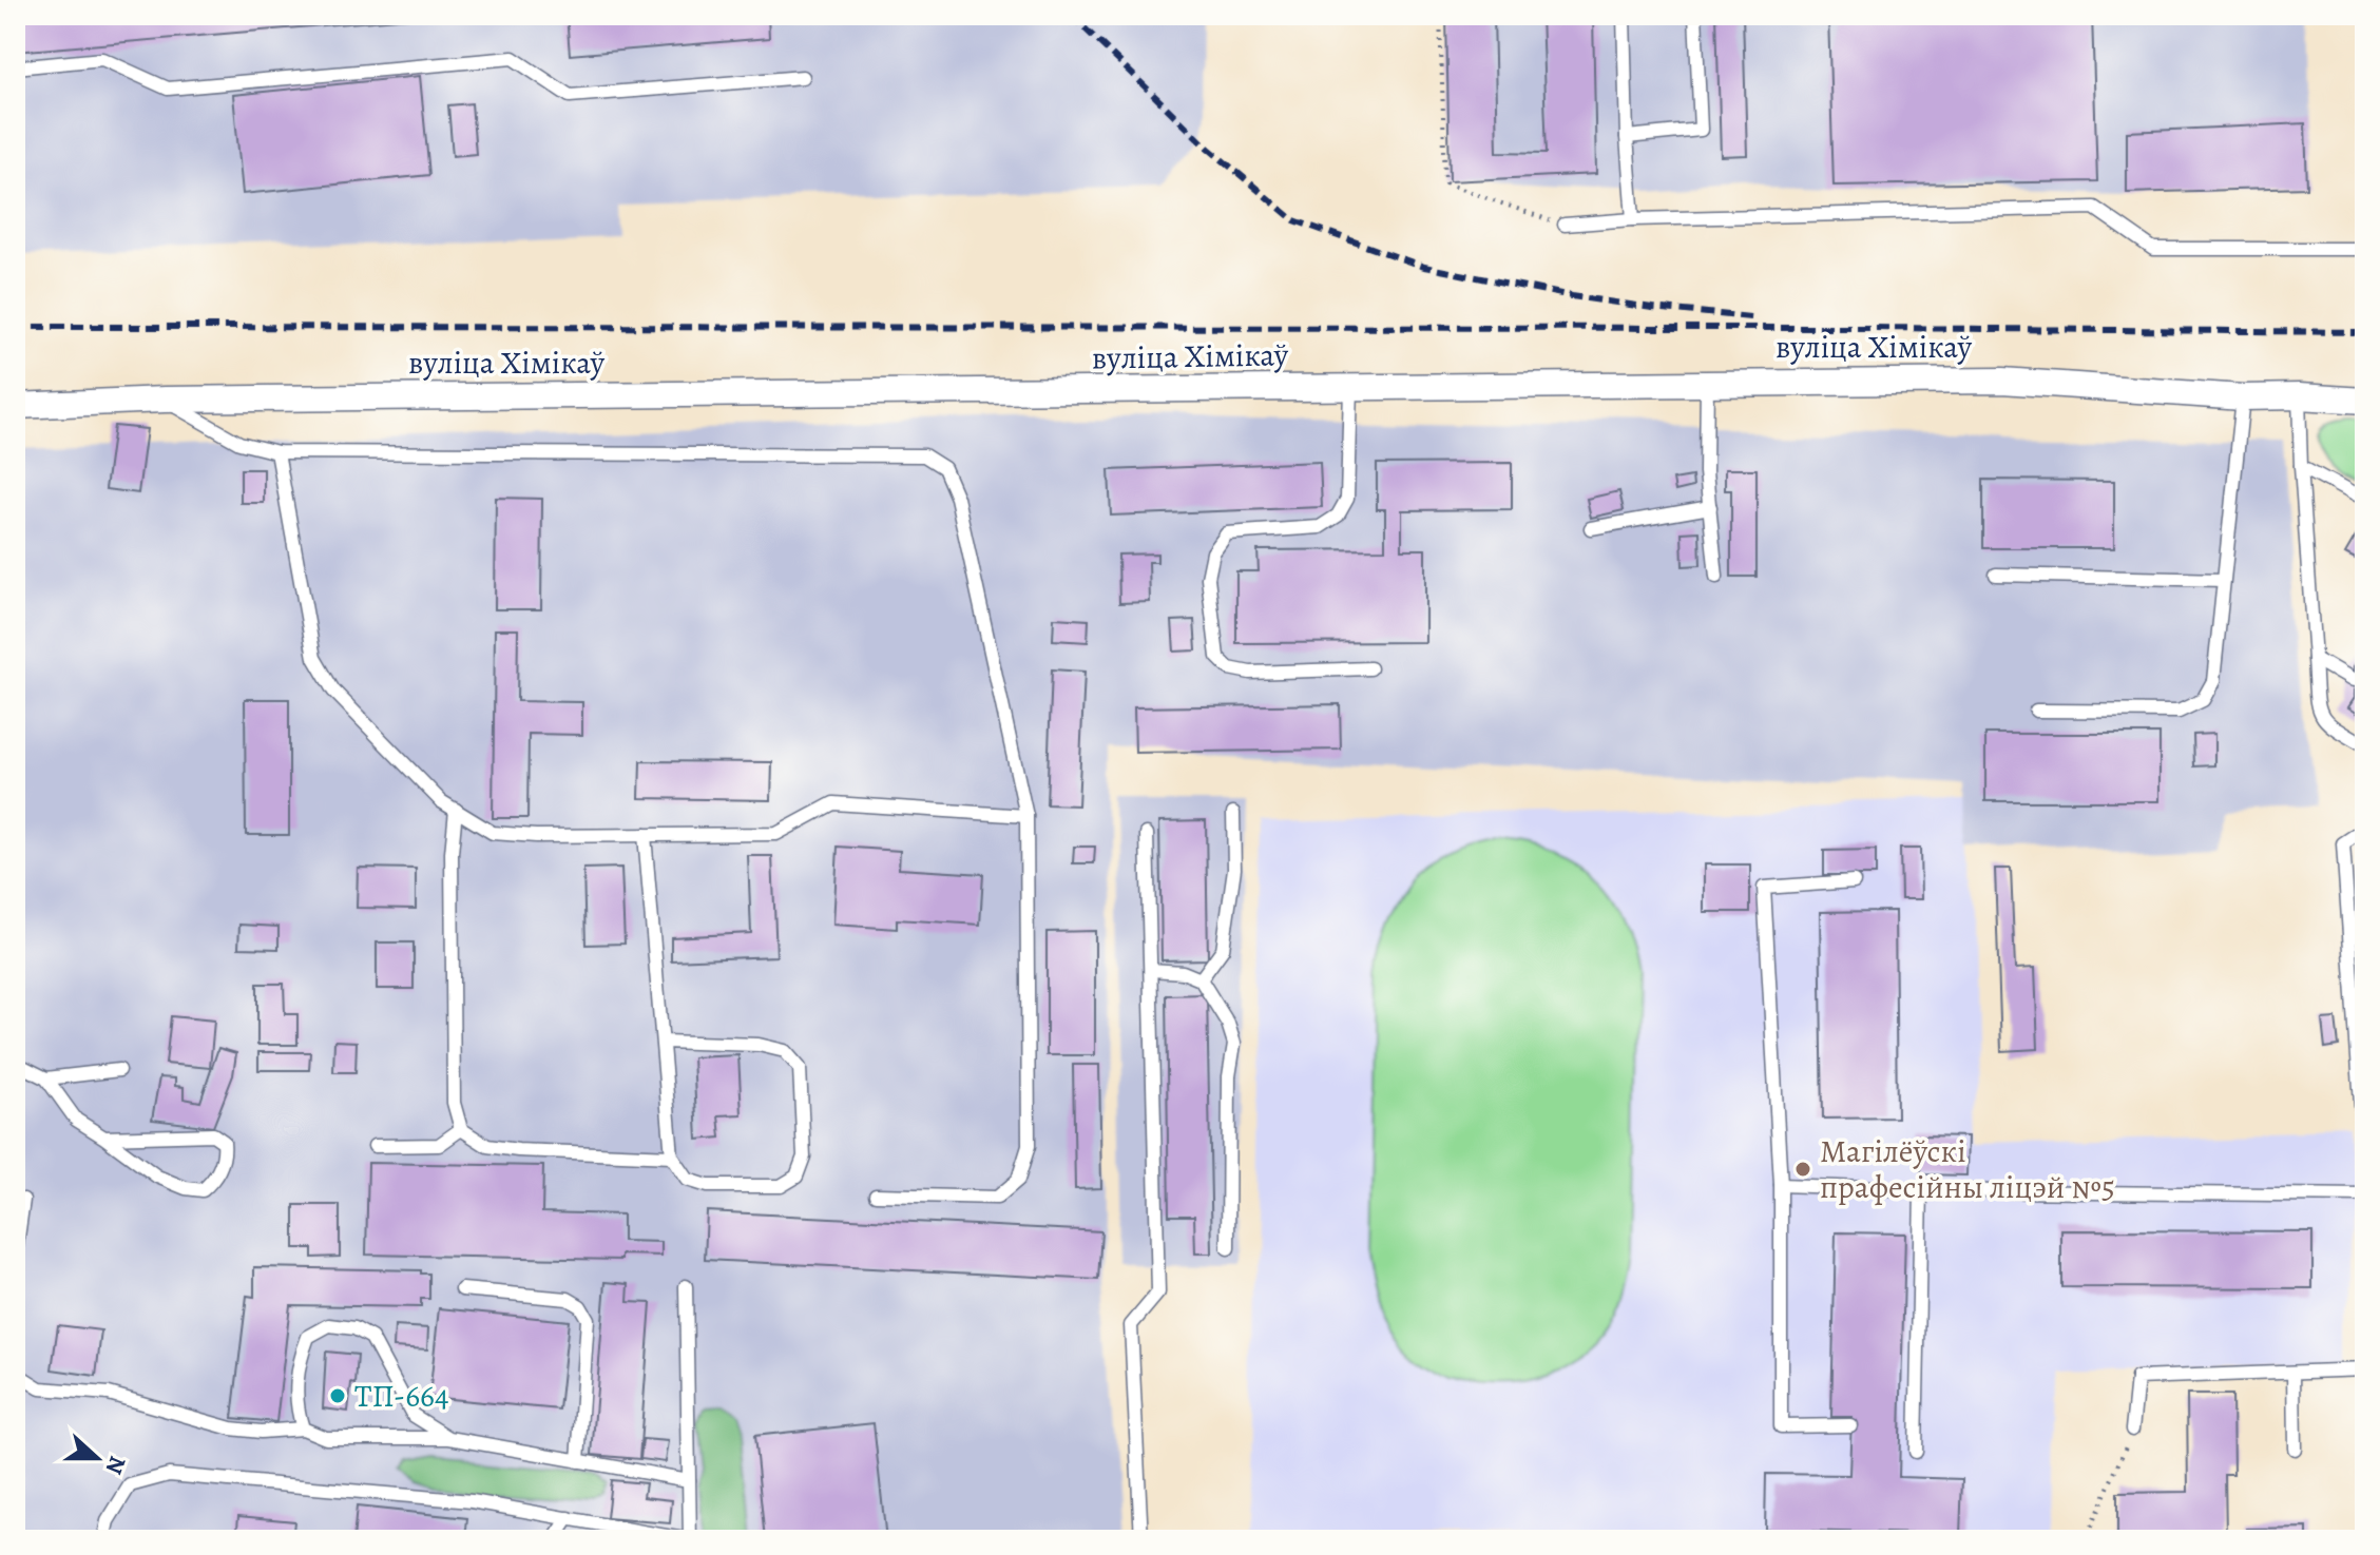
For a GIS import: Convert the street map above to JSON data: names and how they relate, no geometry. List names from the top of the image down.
{
  "streets": {
    "street": ["вуліца Хімікаў"]
  },
  "places": ["Магілёўскі прафесійны ліцэй №5", "ТП-664"],
  "north": "right"
}
